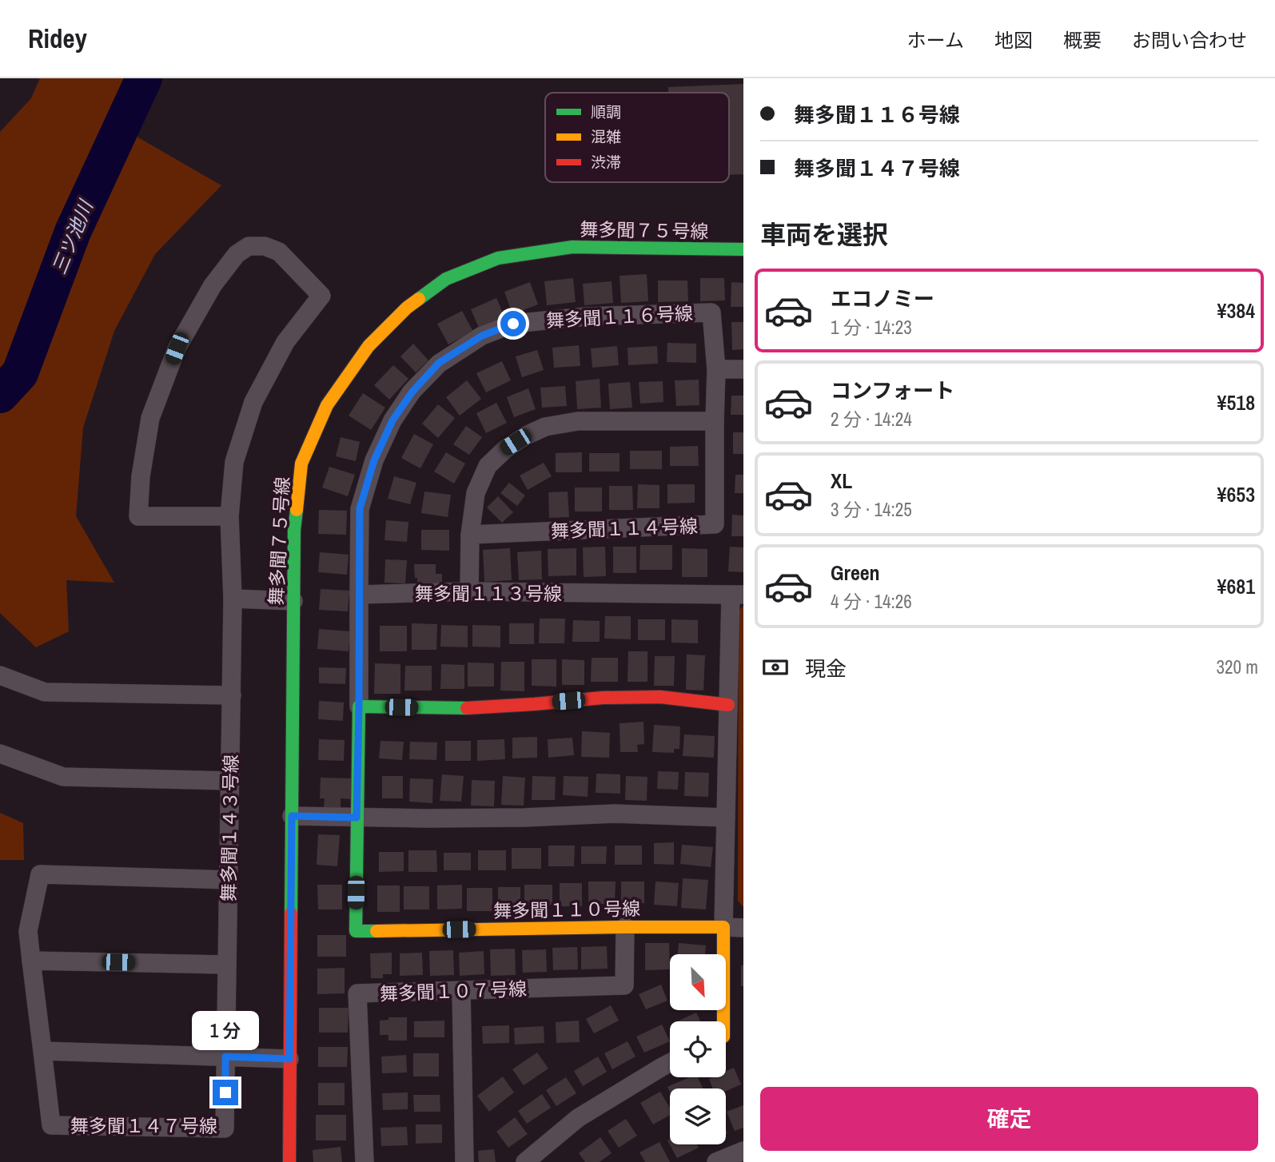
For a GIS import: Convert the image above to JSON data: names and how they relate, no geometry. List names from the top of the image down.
{
  "streets": {
    "street": [
      "舞多聞７５号線",
      "舞多聞１１６号線",
      "舞多聞１１４号線",
      "舞多聞１１３号線",
      "舞多聞１４３号線",
      "舞多聞１１０号線",
      "舞多聞１０７号線",
      "舞多聞１４７号線"
    ]
  },
  "crossings": [
    ["舞多聞１１６号線", "舞多聞１１４号線"],
    ["舞多聞１１６号線", "舞多聞１１３号線"],
    ["舞多聞１４３号線", "舞多聞１４７号線"],
    ["舞多聞１１０号線", "舞多聞１０７号線"]
  ],
  "water": ["三ツ池川"],
  "legend": ["順調", "混雑", "渋滞"],
  "north": "bottom right",
  "page": {
    "header": "Ridey",
    "nav": [
      "ホーム",
      "地図",
      "概要",
      "お問い合わせ"
    ],
    "banner": ["舞多聞１１６号線", "舞多聞１４７号線"],
    "heading": "車両を選択",
    "list": [
      {
        "name": "エコノミー",
        "note": "1 分 · 14:23",
        "value": "¥384"
      },
      {
        "name": "コンフォート",
        "note": "2 分 · 14:24",
        "value": "¥518"
      },
      {
        "name": "XL",
        "note": "3 分 · 14:25",
        "value": "¥653"
      },
      {
        "name": "Green",
        "note": "4 分 · 14:26",
        "value": "¥681"
      }
    ],
    "pay": ["現金", "320 m"],
    "bubble": "1 分",
    "buttons": "確定"
  }
}
